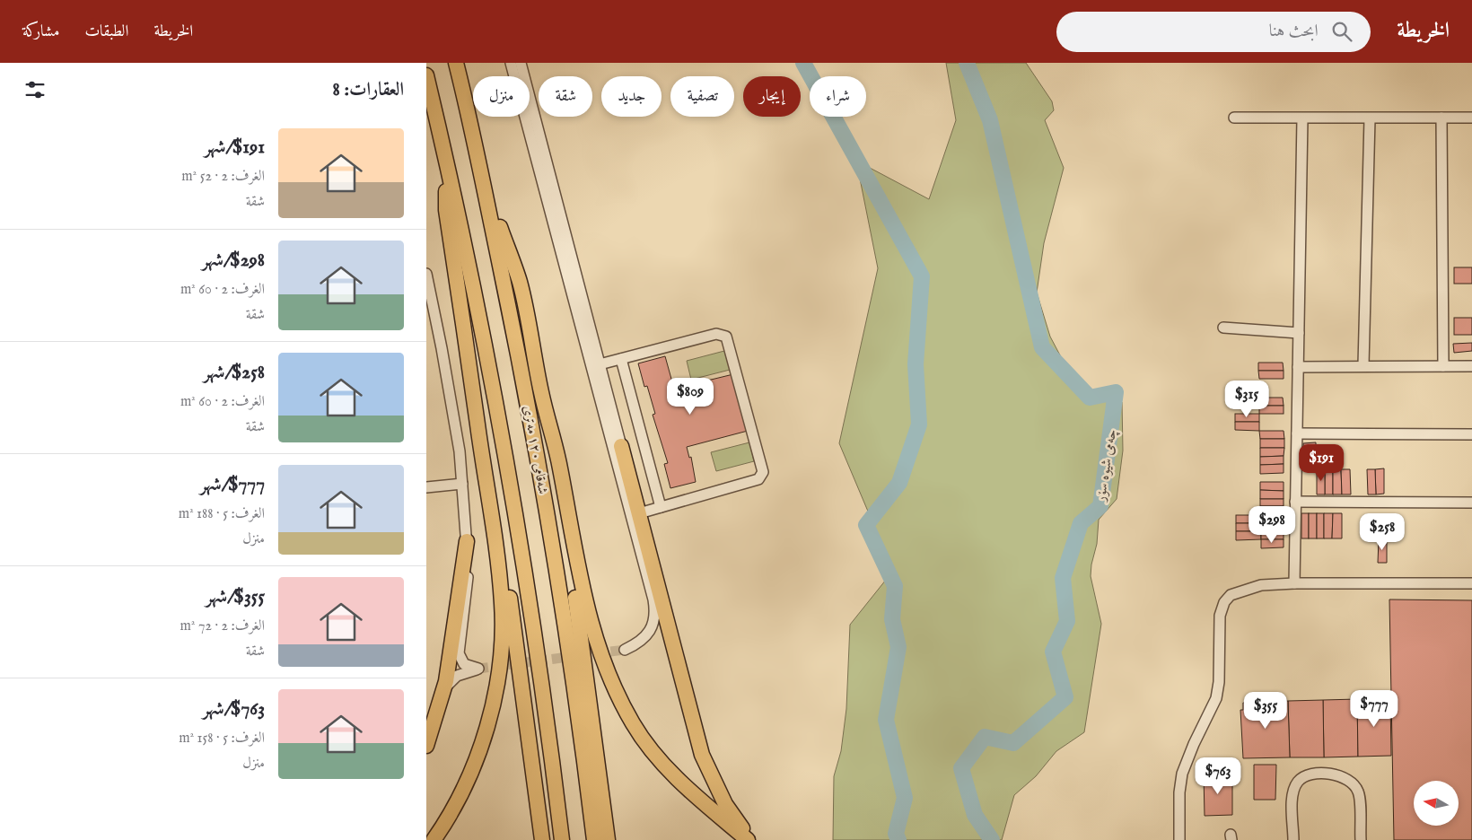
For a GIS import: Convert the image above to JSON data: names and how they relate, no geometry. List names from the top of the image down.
{
  "streets": {
    "highway": ["شەقامی ١٢٠ مەتری"]
  },
  "water": ["چەمی شیوە سۆر"],
  "north": "left",
  "page": {
    "header": "الخريطة",
    "search": "ابحث هنا",
    "nav": ["الخريطة", "الطبقات", "مشاركة"],
    "heading": "العقارات: 8",
    "chip": [
      "شراء",
      "إيجار",
      "تصفية",
      "جديد",
      "شقة",
      "منزل"
    ],
    "list": [
      {
        "name": "$191/شهر",
        "note": "الغرف: 2 · 52 m² · شقة"
      },
      {
        "name": "$298/شهر",
        "note": "الغرف: 2 · 60 m² · شقة"
      },
      {
        "name": "$258/شهر",
        "note": "الغرف: 2 · 60 m² · شقة"
      },
      {
        "name": "$777/شهر",
        "note": "الغرف: 5 · 188 m² · منزل"
      },
      {
        "name": "$355/شهر",
        "note": "الغرف: 2 · 72 m² · شقة"
      },
      {
        "name": "$763/شهر",
        "note": "الغرف: 5 · 158 m² · منزل"
      }
    ],
    "price": [
      "$809",
      "$315",
      "$191",
      "$298",
      "$258",
      "$777",
      "$355",
      "$763"
    ]
  }
}
